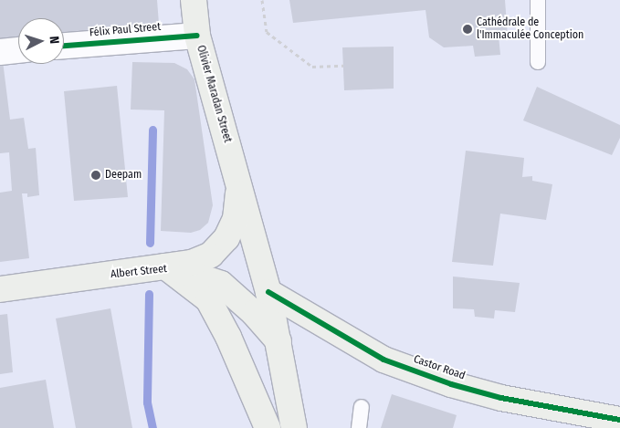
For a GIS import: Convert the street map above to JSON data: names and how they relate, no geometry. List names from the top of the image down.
{
  "streets": {
    "main road": ["Olivier Maradan Street", "Albert Street", "Castor Road"],
    "street": ["Félix Paul Street"]
  },
  "crossings": [
    ["Félix Paul Street", "Olivier Maradan Street"],
    ["Olivier Maradan Street", "Albert Street"],
    ["Olivier Maradan Street", "Castor Road"]
  ],
  "places": ["Cathédrale de l'Immaculée Conception", "Deepam"],
  "north": "right"
}
